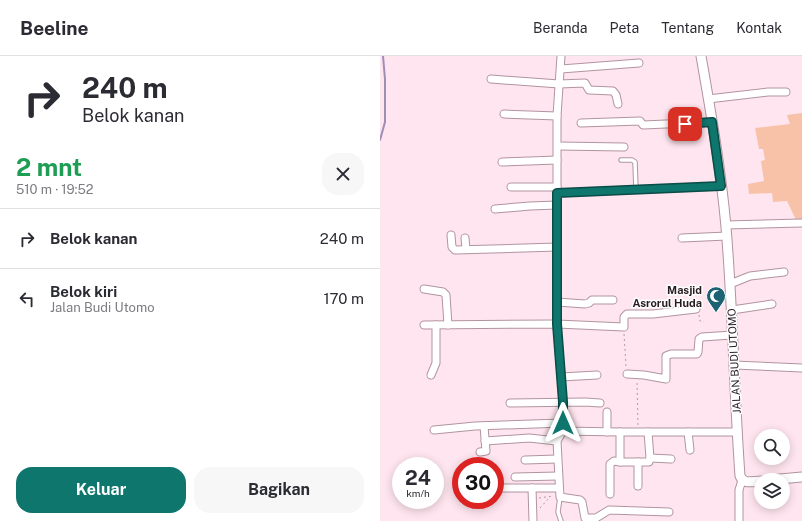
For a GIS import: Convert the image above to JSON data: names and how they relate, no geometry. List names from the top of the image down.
{
  "streets": {
    "street": ["JALAN BUDI UTOMO"]
  },
  "places": {
    "mosque": ["Masjid Asrorul Huda"]
  },
  "page": {
    "header": "Beeline",
    "nav": [
      "Beranda",
      "Peta",
      "Tentang",
      "Kontak"
    ],
    "turn": ["240 m", "Belok kanan"],
    "heading": ["2 mnt", "510 m · 19:52"],
    "list": [
      {
        "name": "Belok kanan",
        "value": "240 m"
      },
      {
        "name": "Belok kiri",
        "note": "Jalan Budi Utomo",
        "value": "170 m"
      }
    ],
    "speed": "24 km/h",
    "limit": "30",
    "buttons": ["Keluar", "Bagikan"]
  }
}
